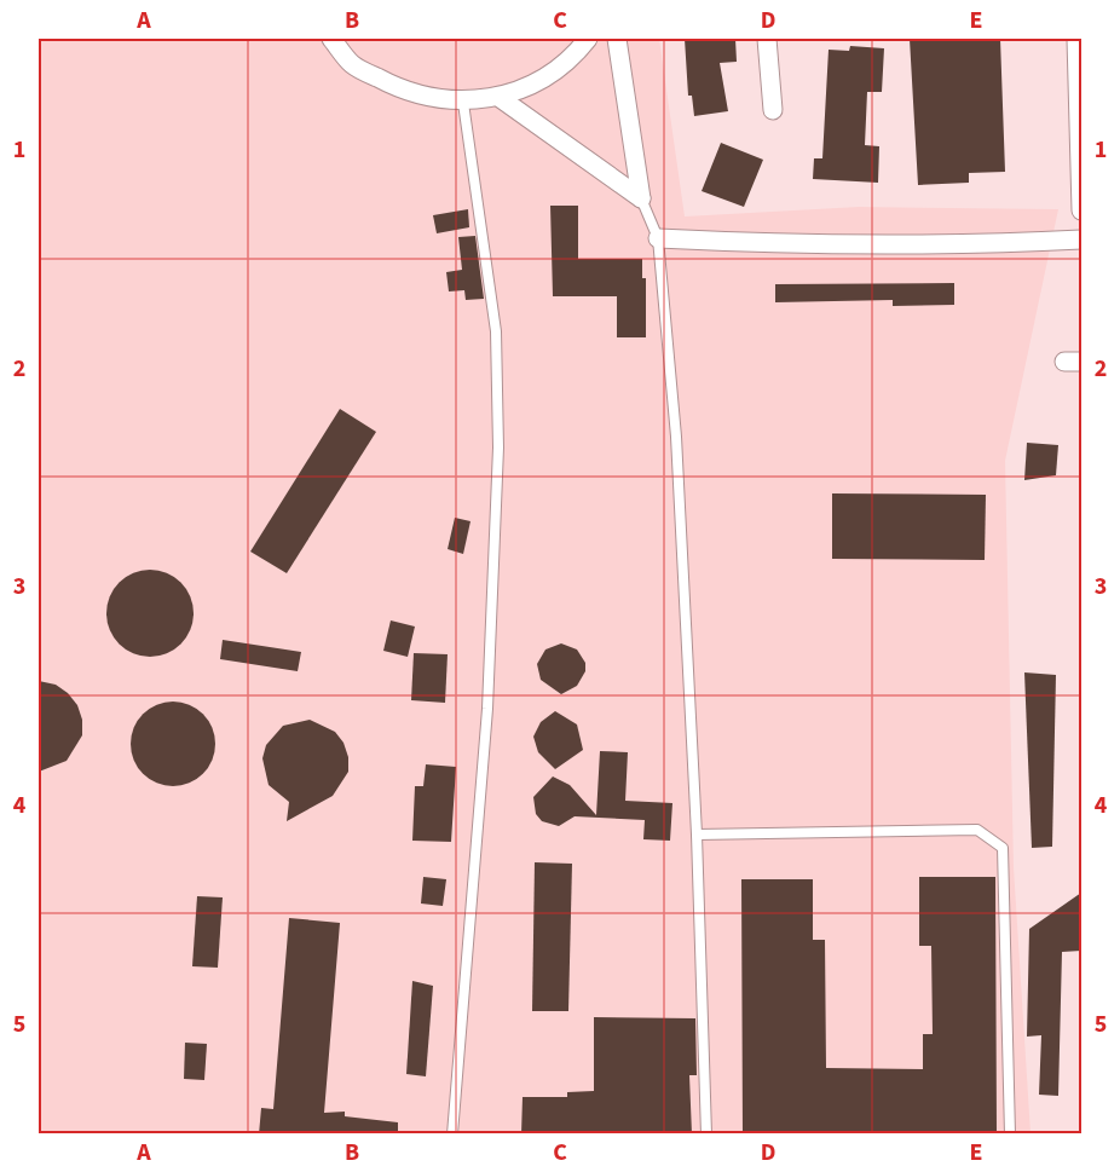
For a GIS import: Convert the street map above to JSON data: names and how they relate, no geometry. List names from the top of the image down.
{
  "grid": {
    "columns": [
      "A",
      "B",
      "C",
      "D",
      "E"
    ],
    "rows": [
      "1",
      "2",
      "3",
      "4",
      "5"
    ]
  }
}
